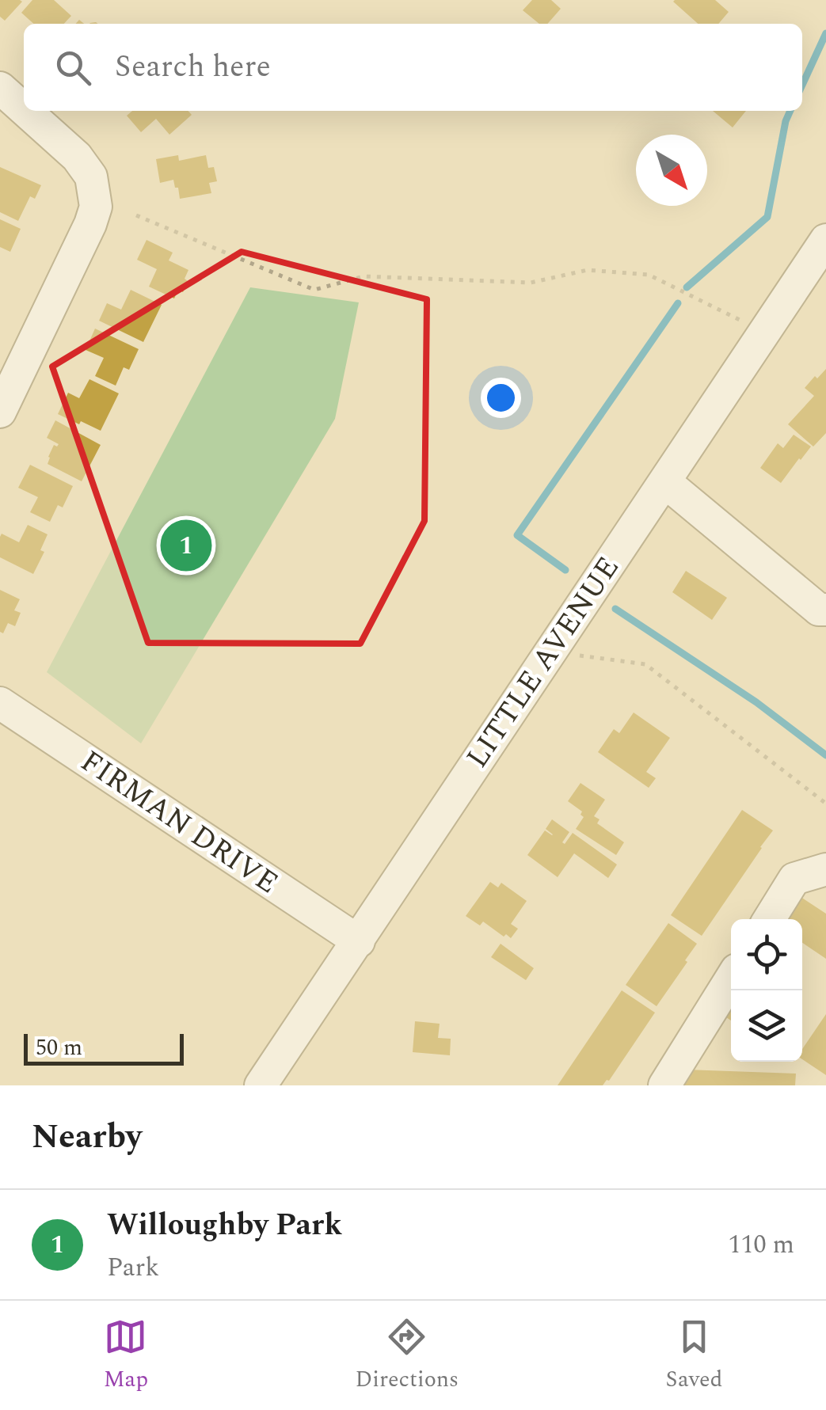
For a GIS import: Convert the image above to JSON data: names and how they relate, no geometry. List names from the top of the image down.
{
  "streets": {
    "street": ["LITTLE AVENUE", "FIRMAN DRIVE"]
  },
  "crossings": [
    ["LITTLE AVENUE", "FIRMAN DRIVE"]
  ],
  "scale_bar": "50 m",
  "north": "bottom right",
  "page": {
    "search": "Search here",
    "pins": "1",
    "scale": "50 m",
    "heading": "Nearby",
    "list": [
      {
        "mark": "1",
        "name": "Willoughby Park",
        "note": "Park",
        "value": "110 m"
      }
    ],
    "nav": ["Map", "Directions", "Saved"]
  }
}
